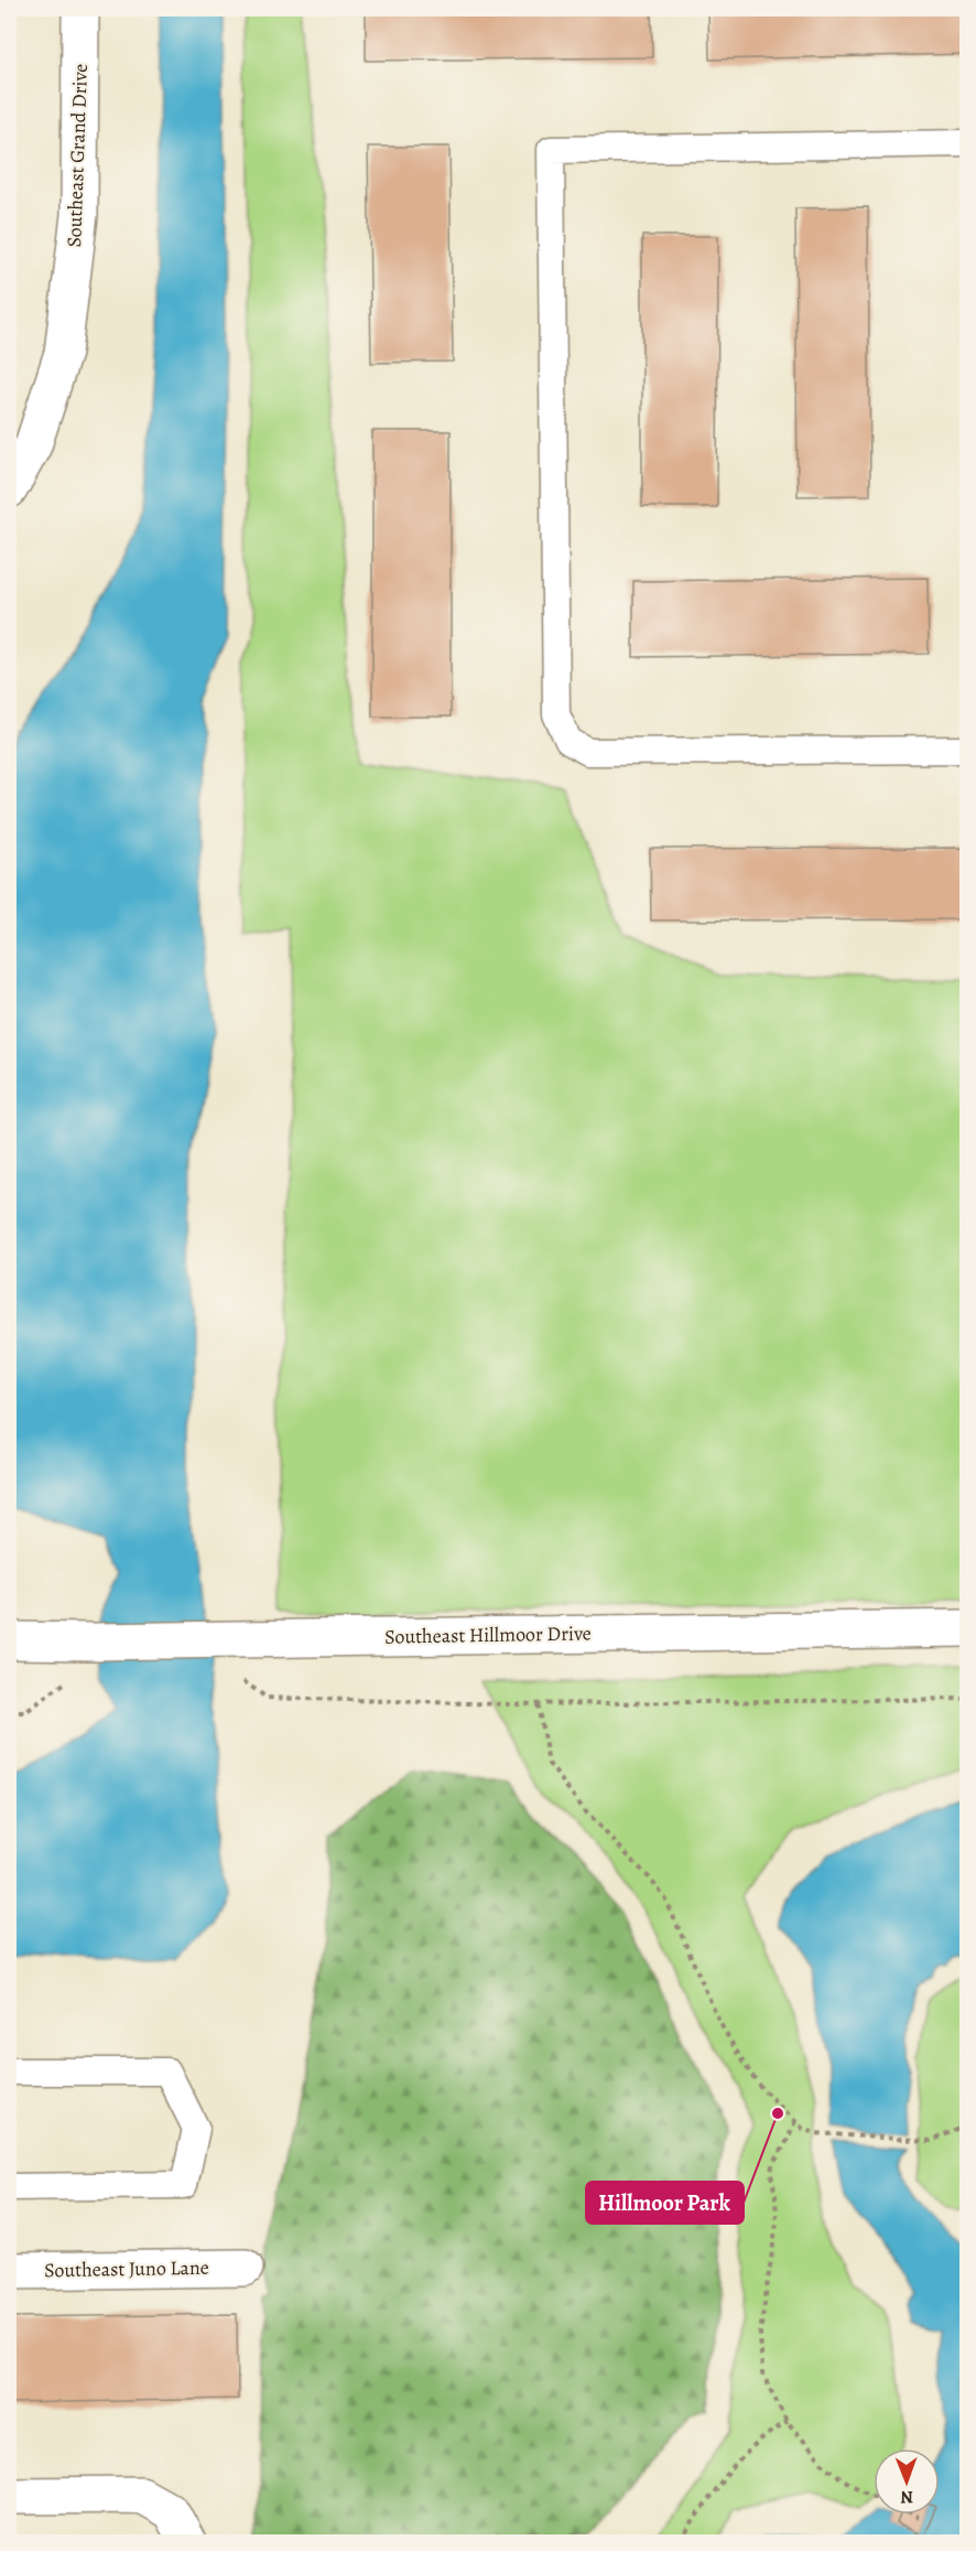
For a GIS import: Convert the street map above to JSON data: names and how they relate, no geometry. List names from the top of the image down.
{
  "streets": {
    "street": ["Southeast Grand Drive", "Southeast Hillmoor Drive", "Southeast Juno Lane"]
  },
  "places": ["Hillmoor Park"],
  "north": "bottom"
}
